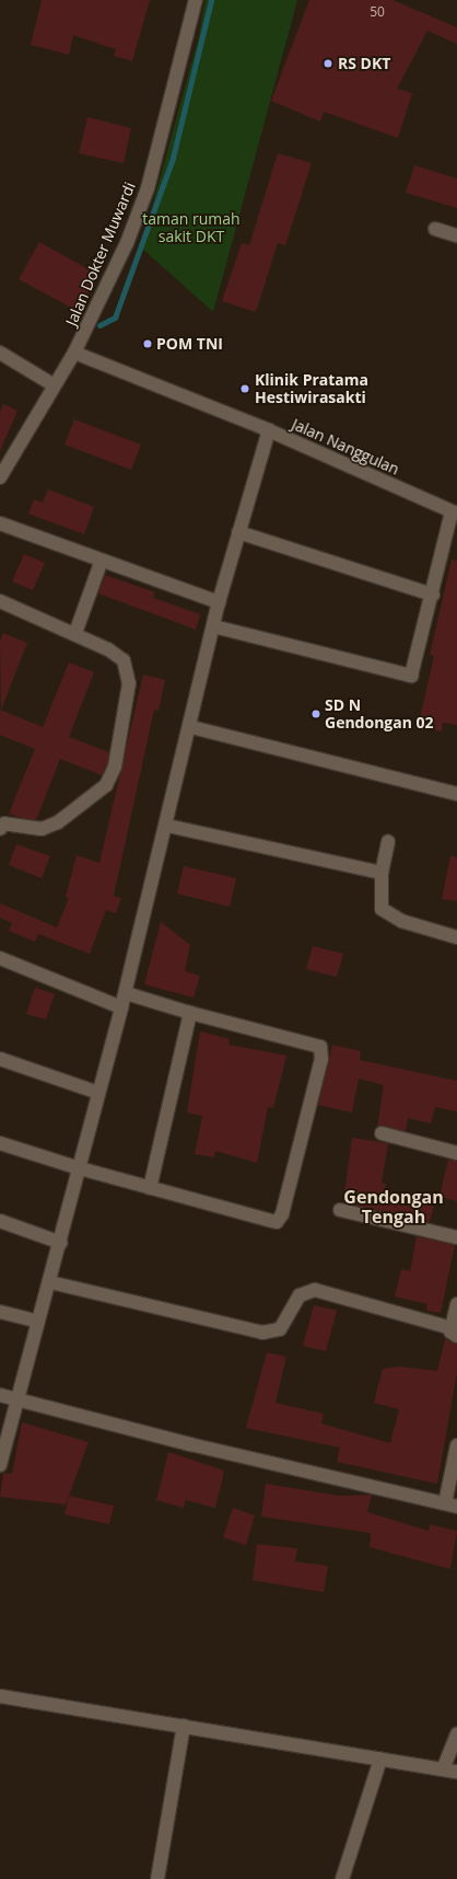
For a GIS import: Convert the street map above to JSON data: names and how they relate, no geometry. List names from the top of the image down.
{
  "streets": {
    "street": ["Jalan Dokter Muwardi", "Jalan Nanggulan"]
  },
  "crossings": [
    ["Jalan Dokter Muwardi", "Jalan Nanggulan"]
  ],
  "districts": ["Gendongan Tengah"],
  "parks": ["taman rumah sakit DKT"],
  "places": [
    "RS DKT",
    "POM TNI",
    "Klinik Pratama Hestiwirasakti",
    "SD N Gendongan 02"
  ],
  "house_numbers": ["50"]
}
